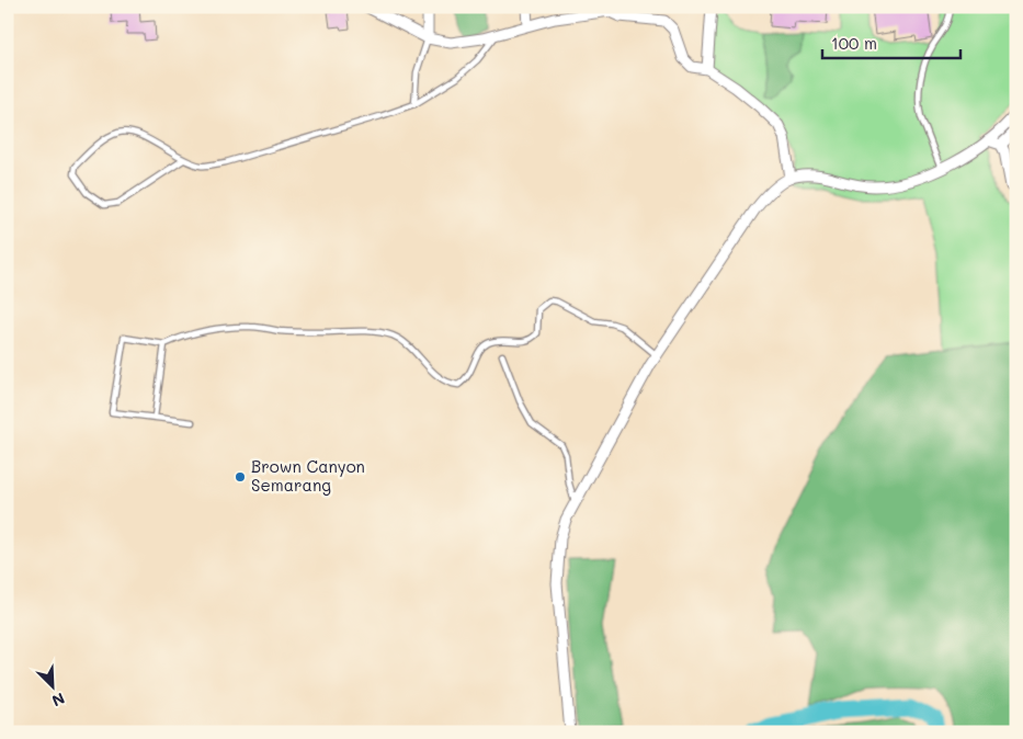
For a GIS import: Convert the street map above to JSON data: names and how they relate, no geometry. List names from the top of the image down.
{
  "places": ["Brown Canyon Semarang"],
  "scale_bar": "100 m",
  "north": "bottom right"
}
